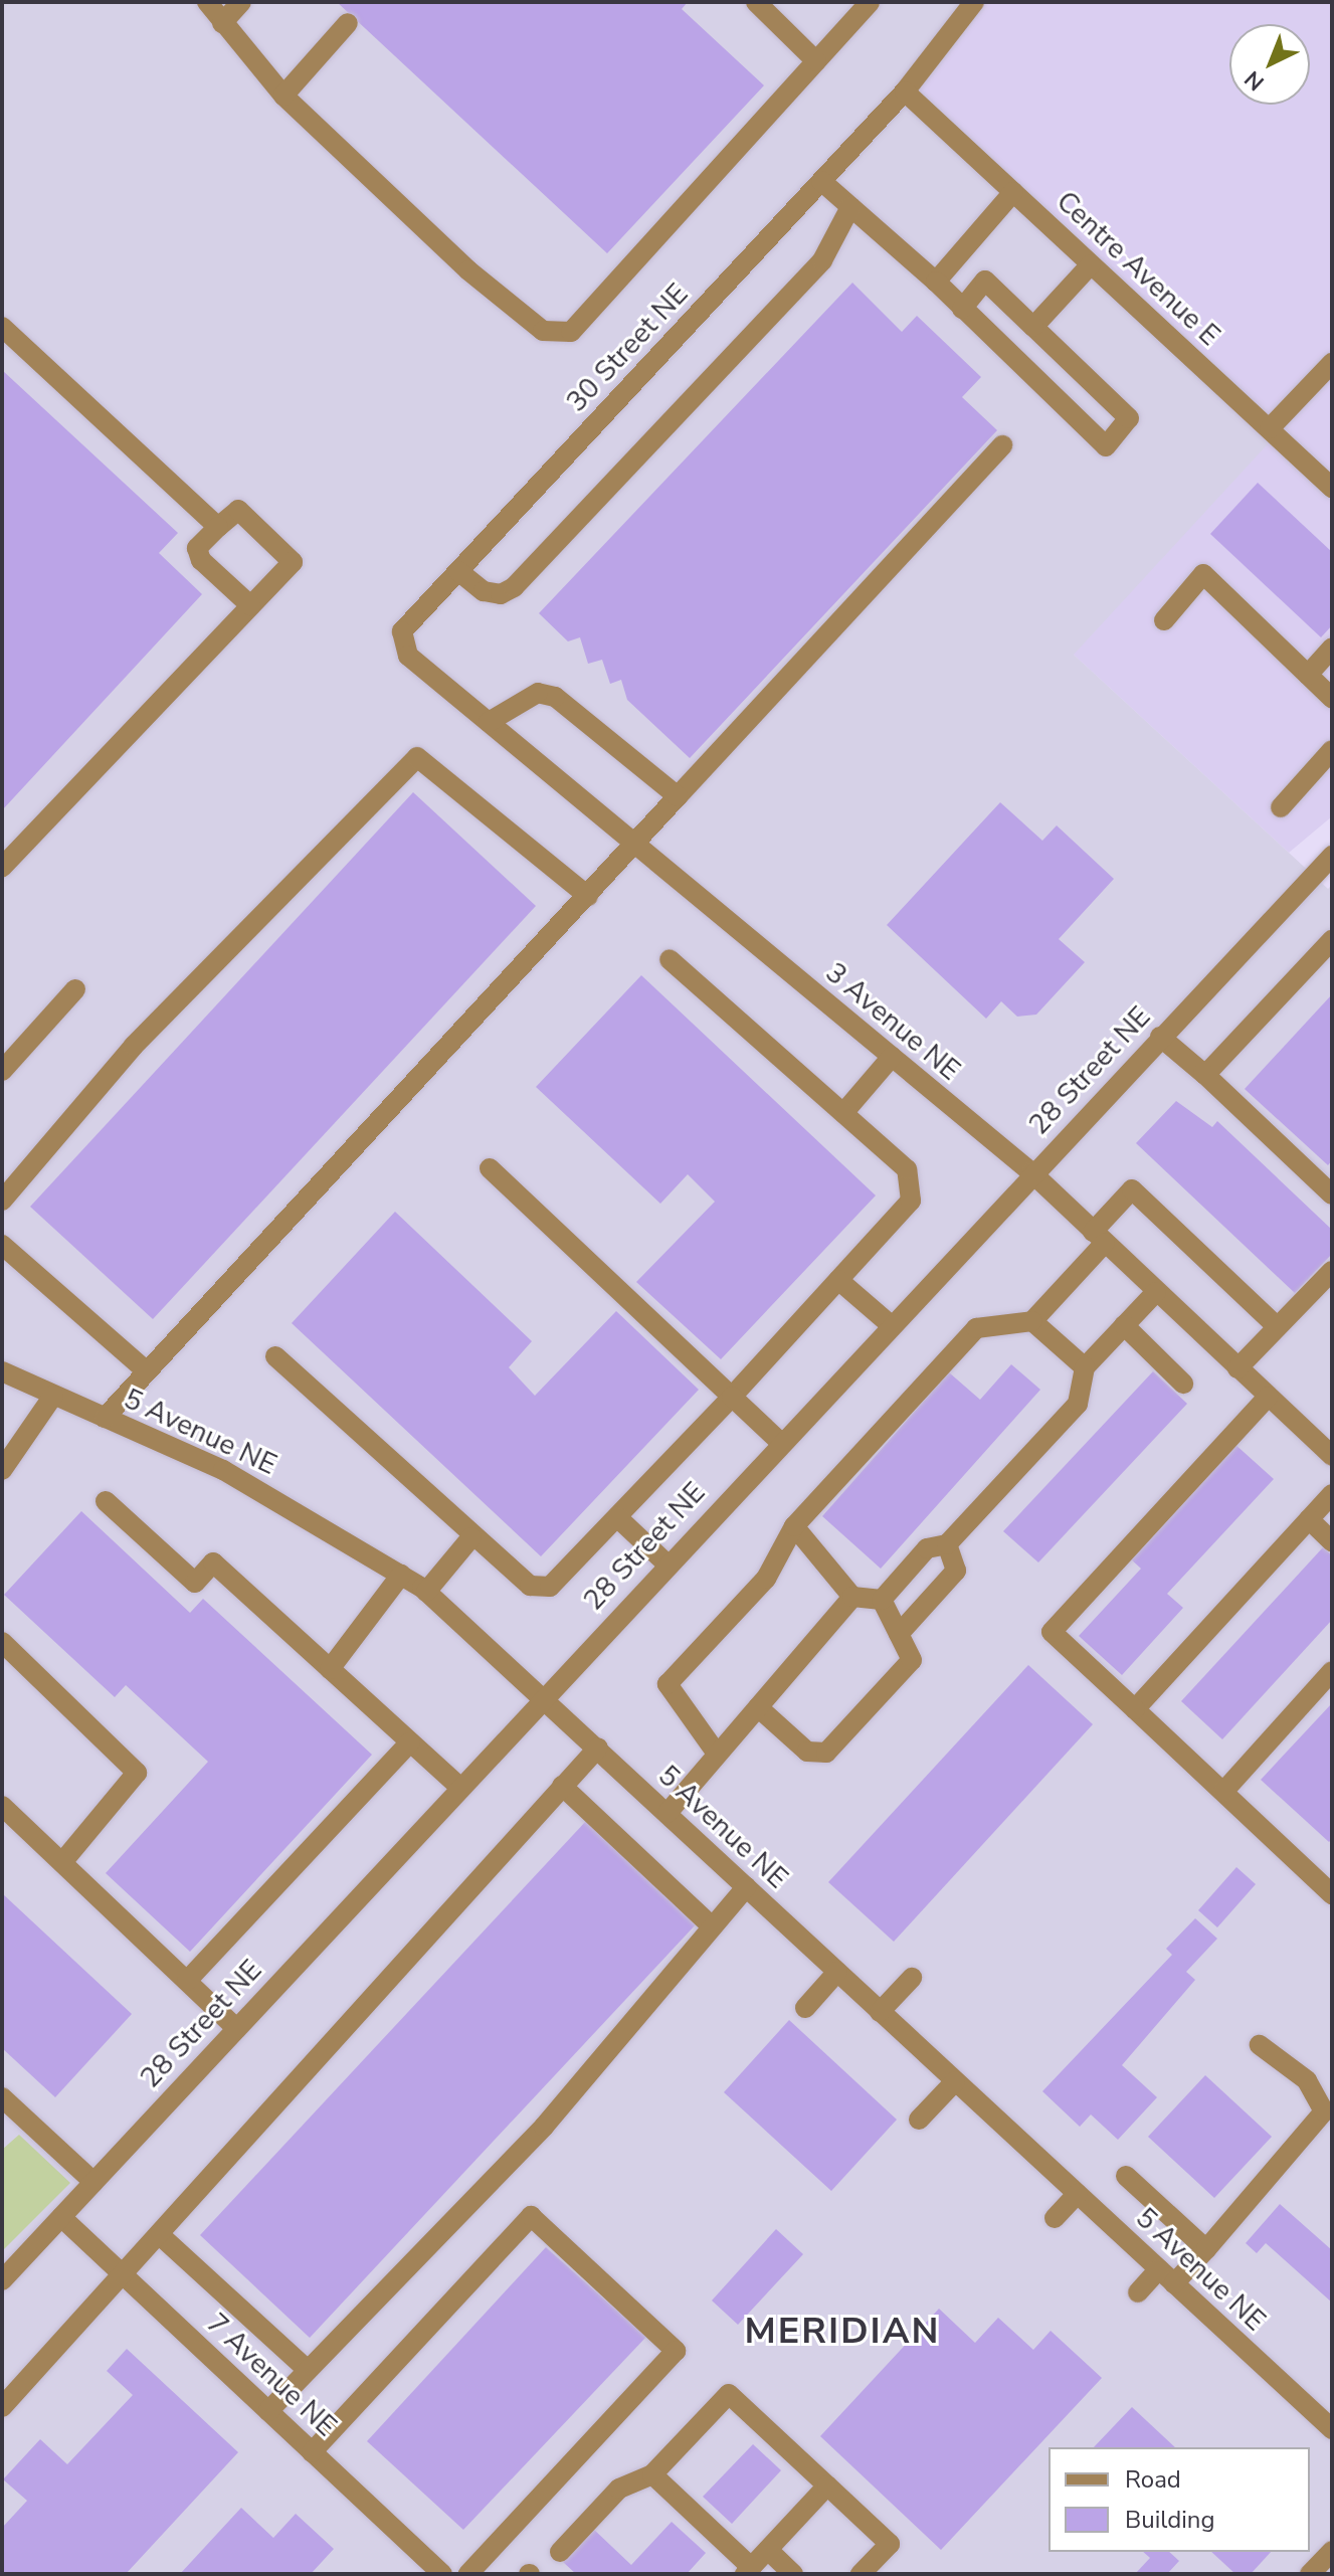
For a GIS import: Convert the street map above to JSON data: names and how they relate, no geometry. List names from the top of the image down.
{
  "streets": {
    "street": [
      "Centre Avenue E",
      "30 Street NE",
      "3 Avenue NE",
      "28 Street NE",
      "5 Avenue NE",
      "7 Avenue NE"
    ]
  },
  "crossings": [
    ["Centre Avenue E", "30 Street NE"],
    ["30 Street NE", "3 Avenue NE"],
    ["3 Avenue NE", "28 Street NE"],
    ["28 Street NE", "5 Avenue NE"],
    ["28 Street NE", "7 Avenue NE"]
  ],
  "districts": ["MERIDIAN"],
  "legend": ["Road", "Building"],
  "north": "bottom left"
}
